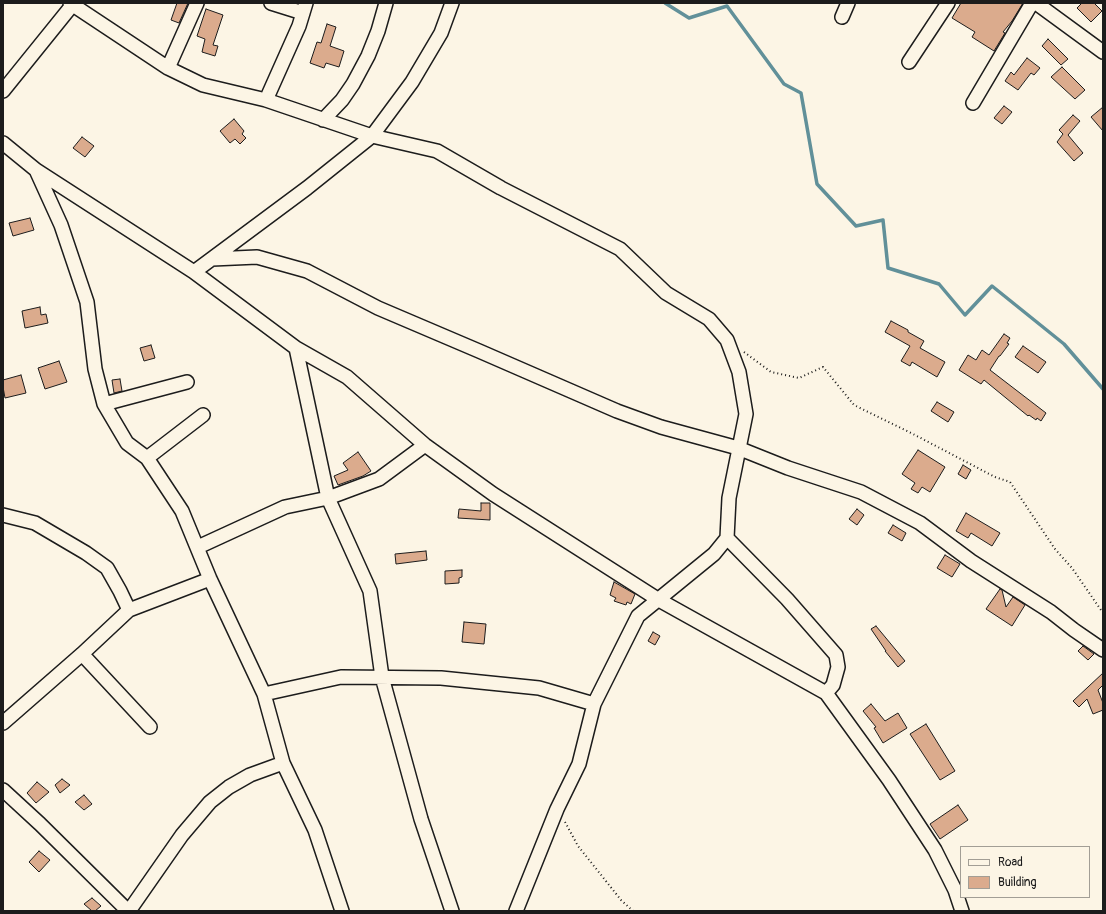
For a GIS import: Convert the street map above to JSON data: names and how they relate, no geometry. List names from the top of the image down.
{
  "legend": ["Road", "Building"]
}
